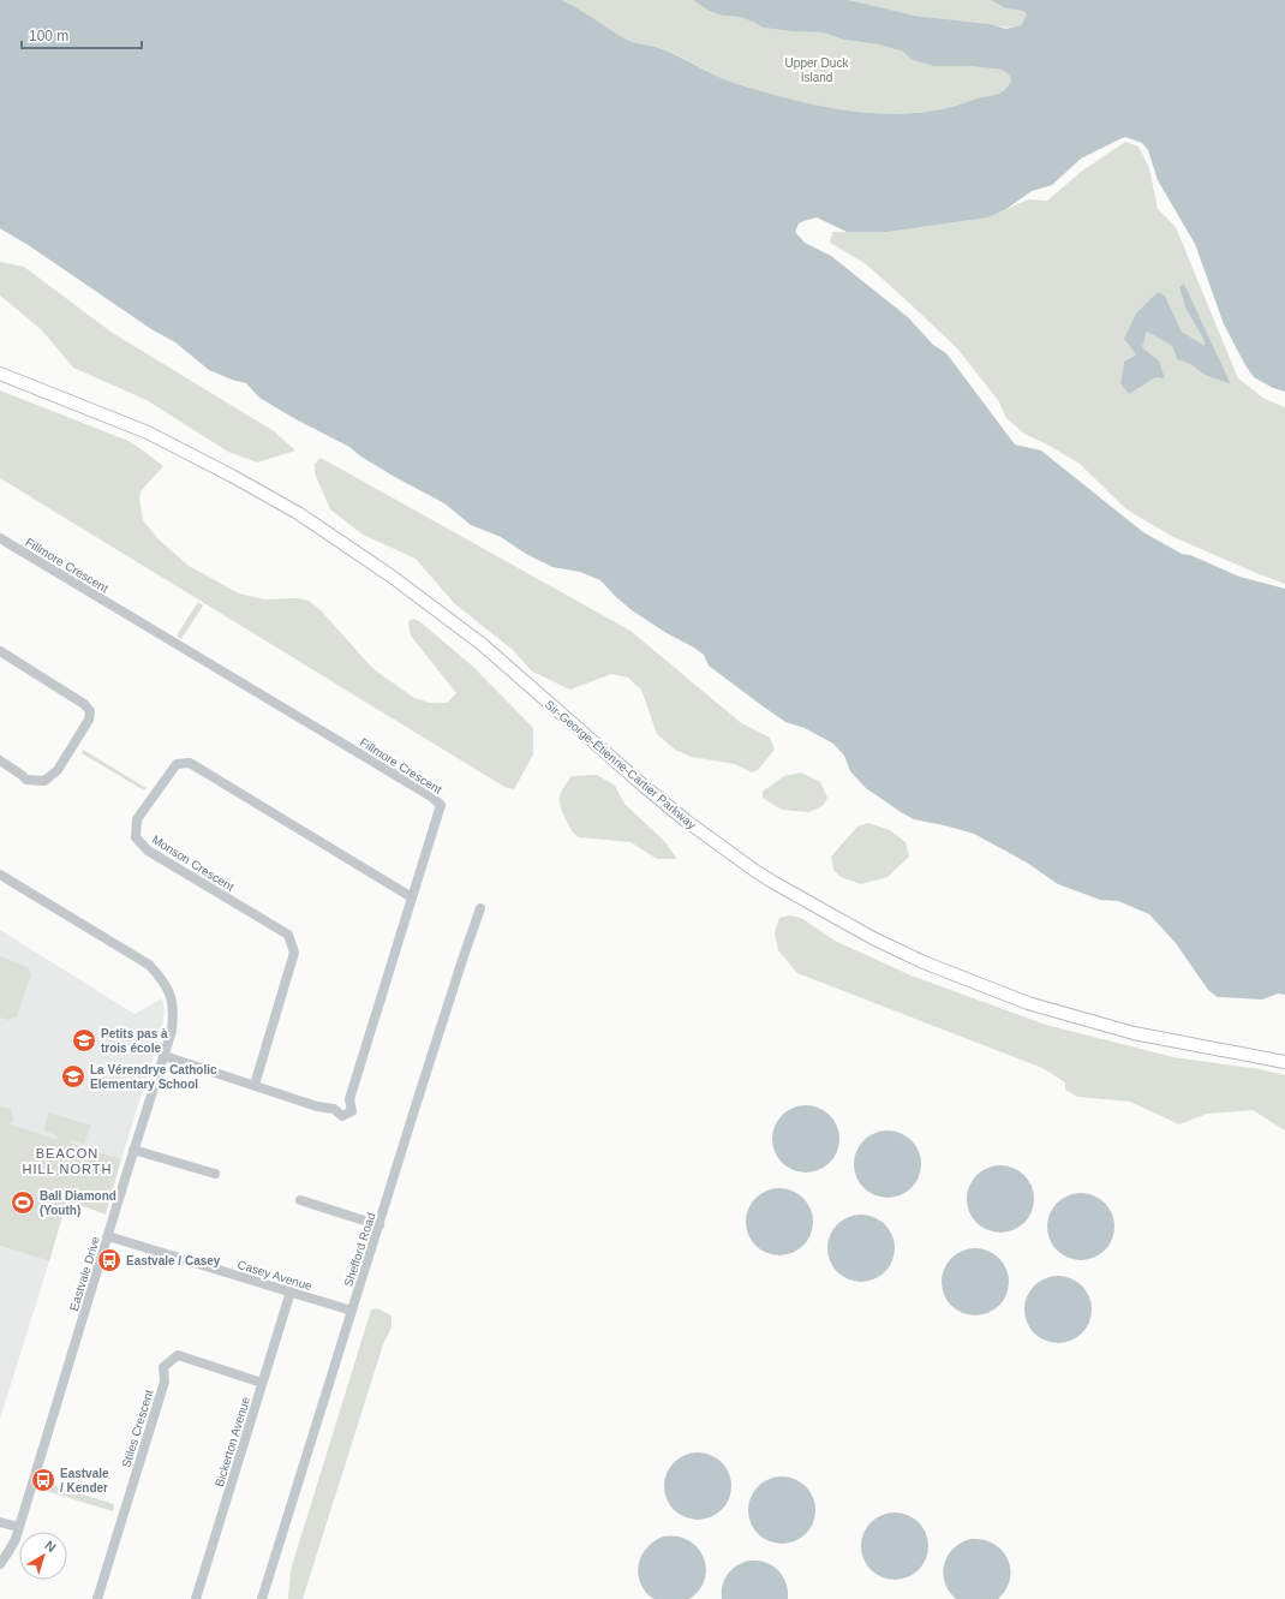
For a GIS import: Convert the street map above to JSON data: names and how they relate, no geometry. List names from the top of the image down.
{
  "streets": {
    "main road": ["Sir-George-Étienne-Cartier Parkway"],
    "street": [
      "Fillmore Crescent",
      "Monson Crescent",
      "Shefford Road",
      "Eastvale Drive",
      "Casey Avenue",
      "Stiles Crescent",
      "Bickerton Avenue"
    ]
  },
  "crossings": [
    ["Fillmore Crescent", "Monson Crescent"],
    ["Fillmore Crescent", "Eastvale Drive"],
    ["Shefford Road", "Casey Avenue"],
    ["Eastvale Drive", "Casey Avenue"],
    ["Casey Avenue", "Bickerton Avenue"],
    ["Stiles Crescent", "Bickerton Avenue"]
  ],
  "districts": ["BEACON HILL NORTH"],
  "parks": ["Upper Duck Island"],
  "places": {
    "school or university": ["Petits pas à trois école", "La Vérendrye Catholic Elementary School"],
    "sports": ["Ball Diamond (Youth)"],
    "bus stop": ["Eastvale / Casey", "Eastvale / Kender"]
  },
  "scale_bar": "100 m",
  "north": "top right"
}
